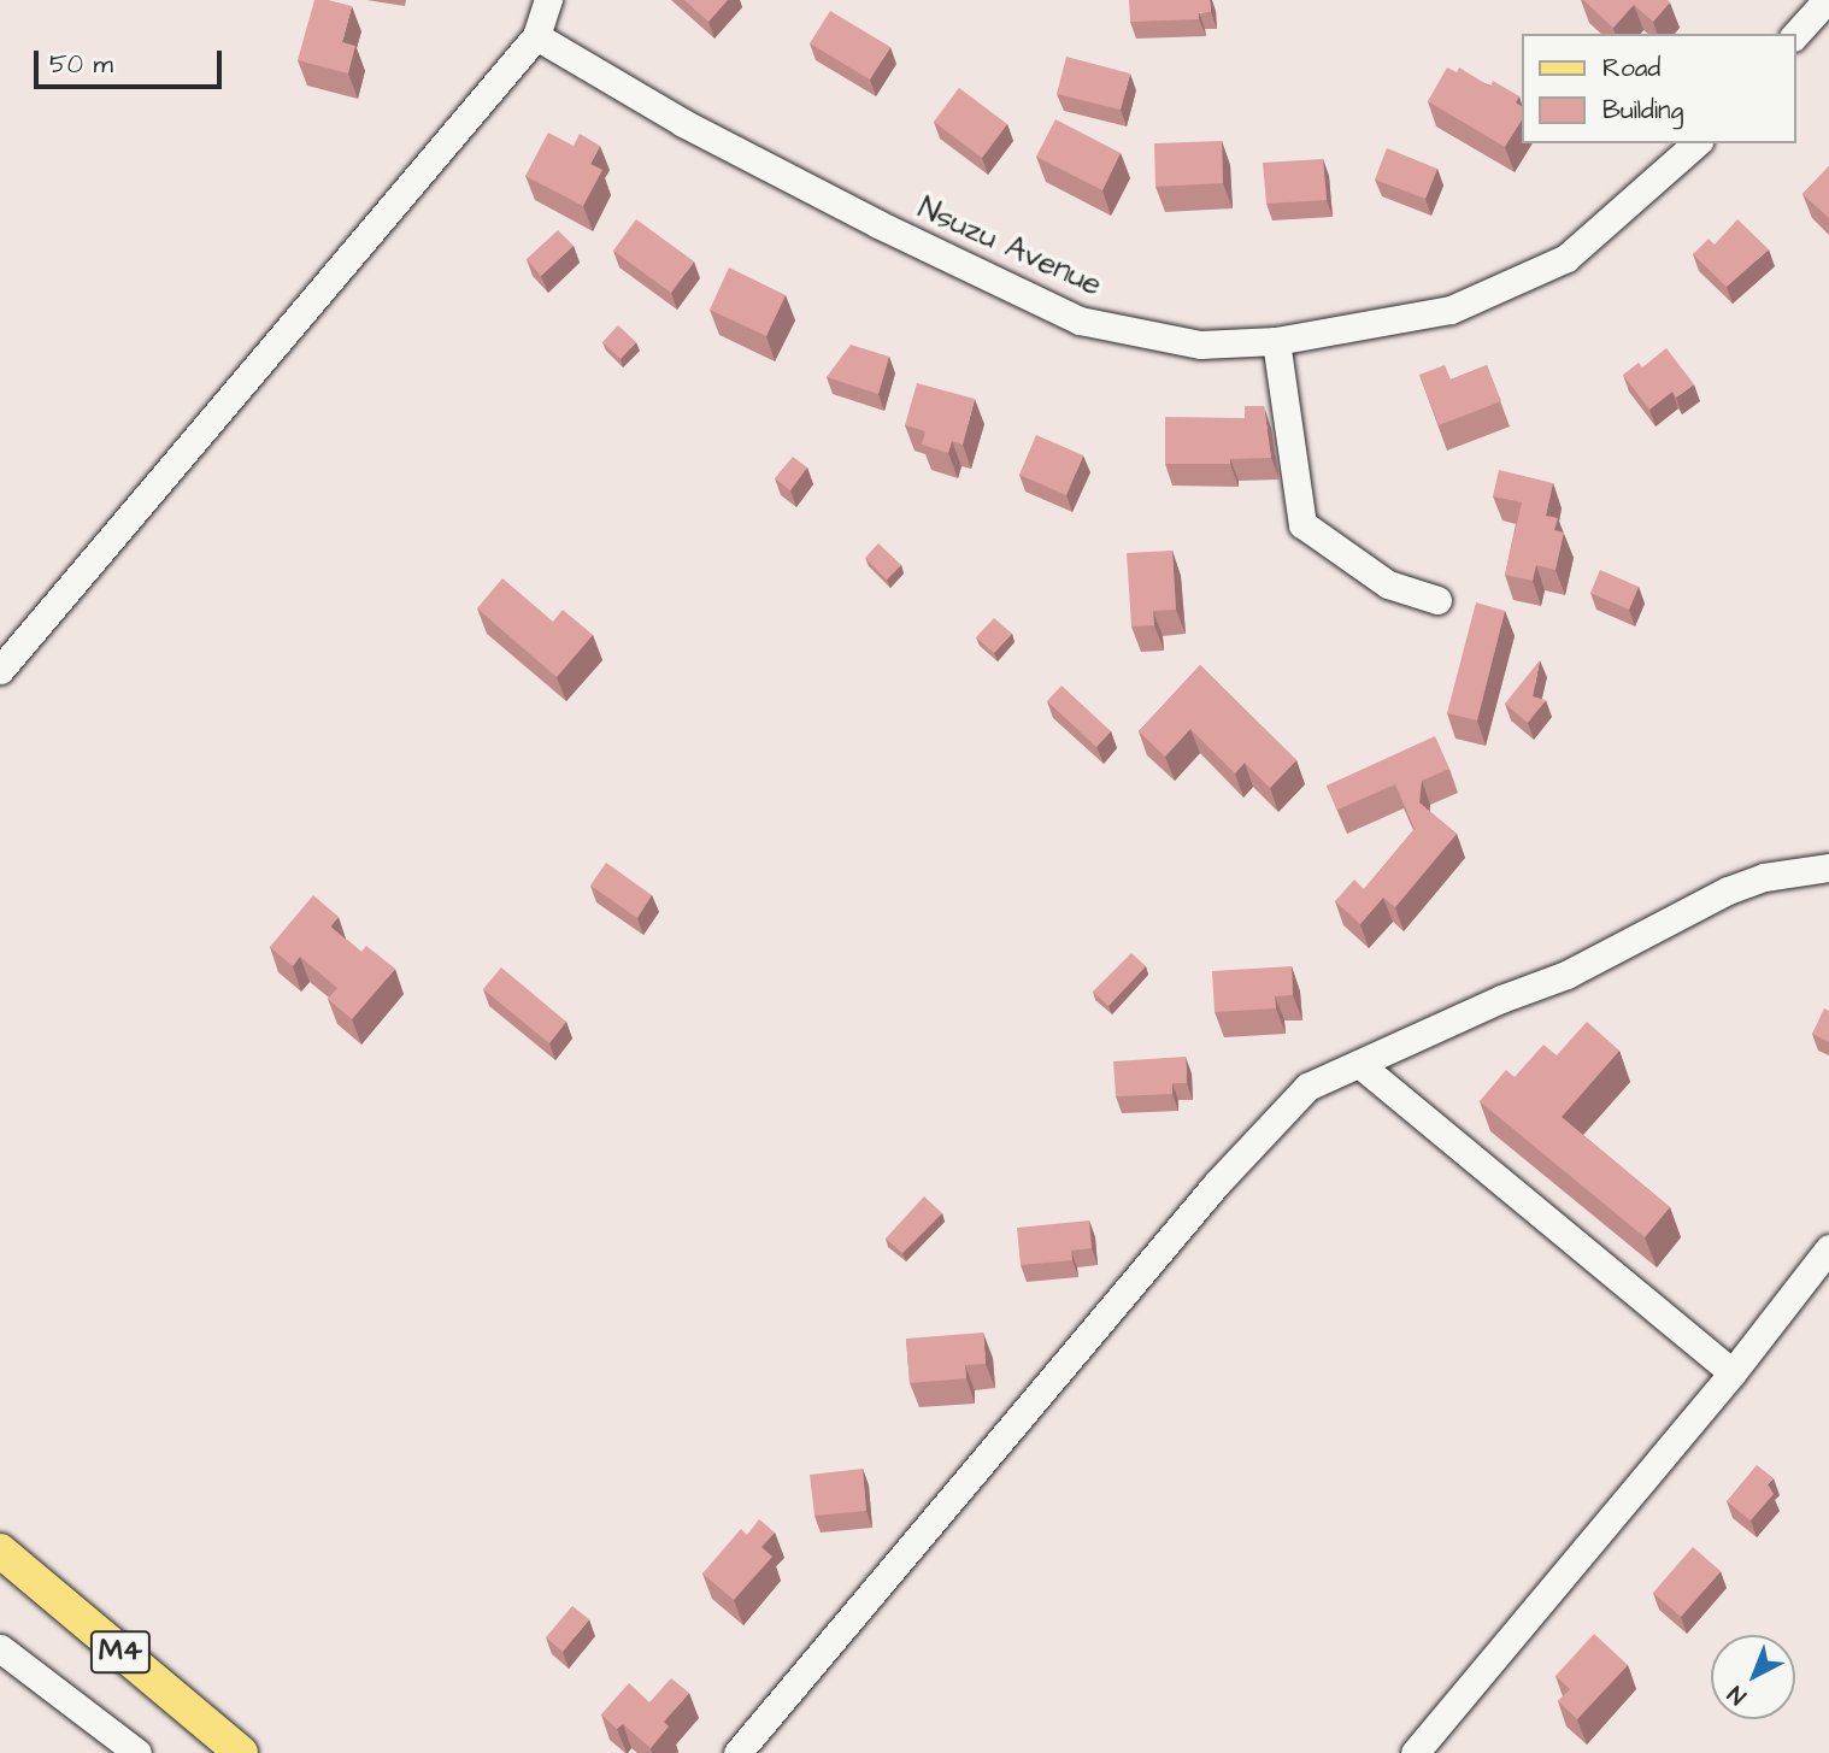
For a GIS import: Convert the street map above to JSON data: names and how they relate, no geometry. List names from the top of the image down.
{
  "streets": {
    "main road": ["M4"],
    "street": ["Nsuzu Avenue"]
  },
  "legend": ["Road", "Building"],
  "scale_bar": "50 m",
  "north": "bottom left"
}
